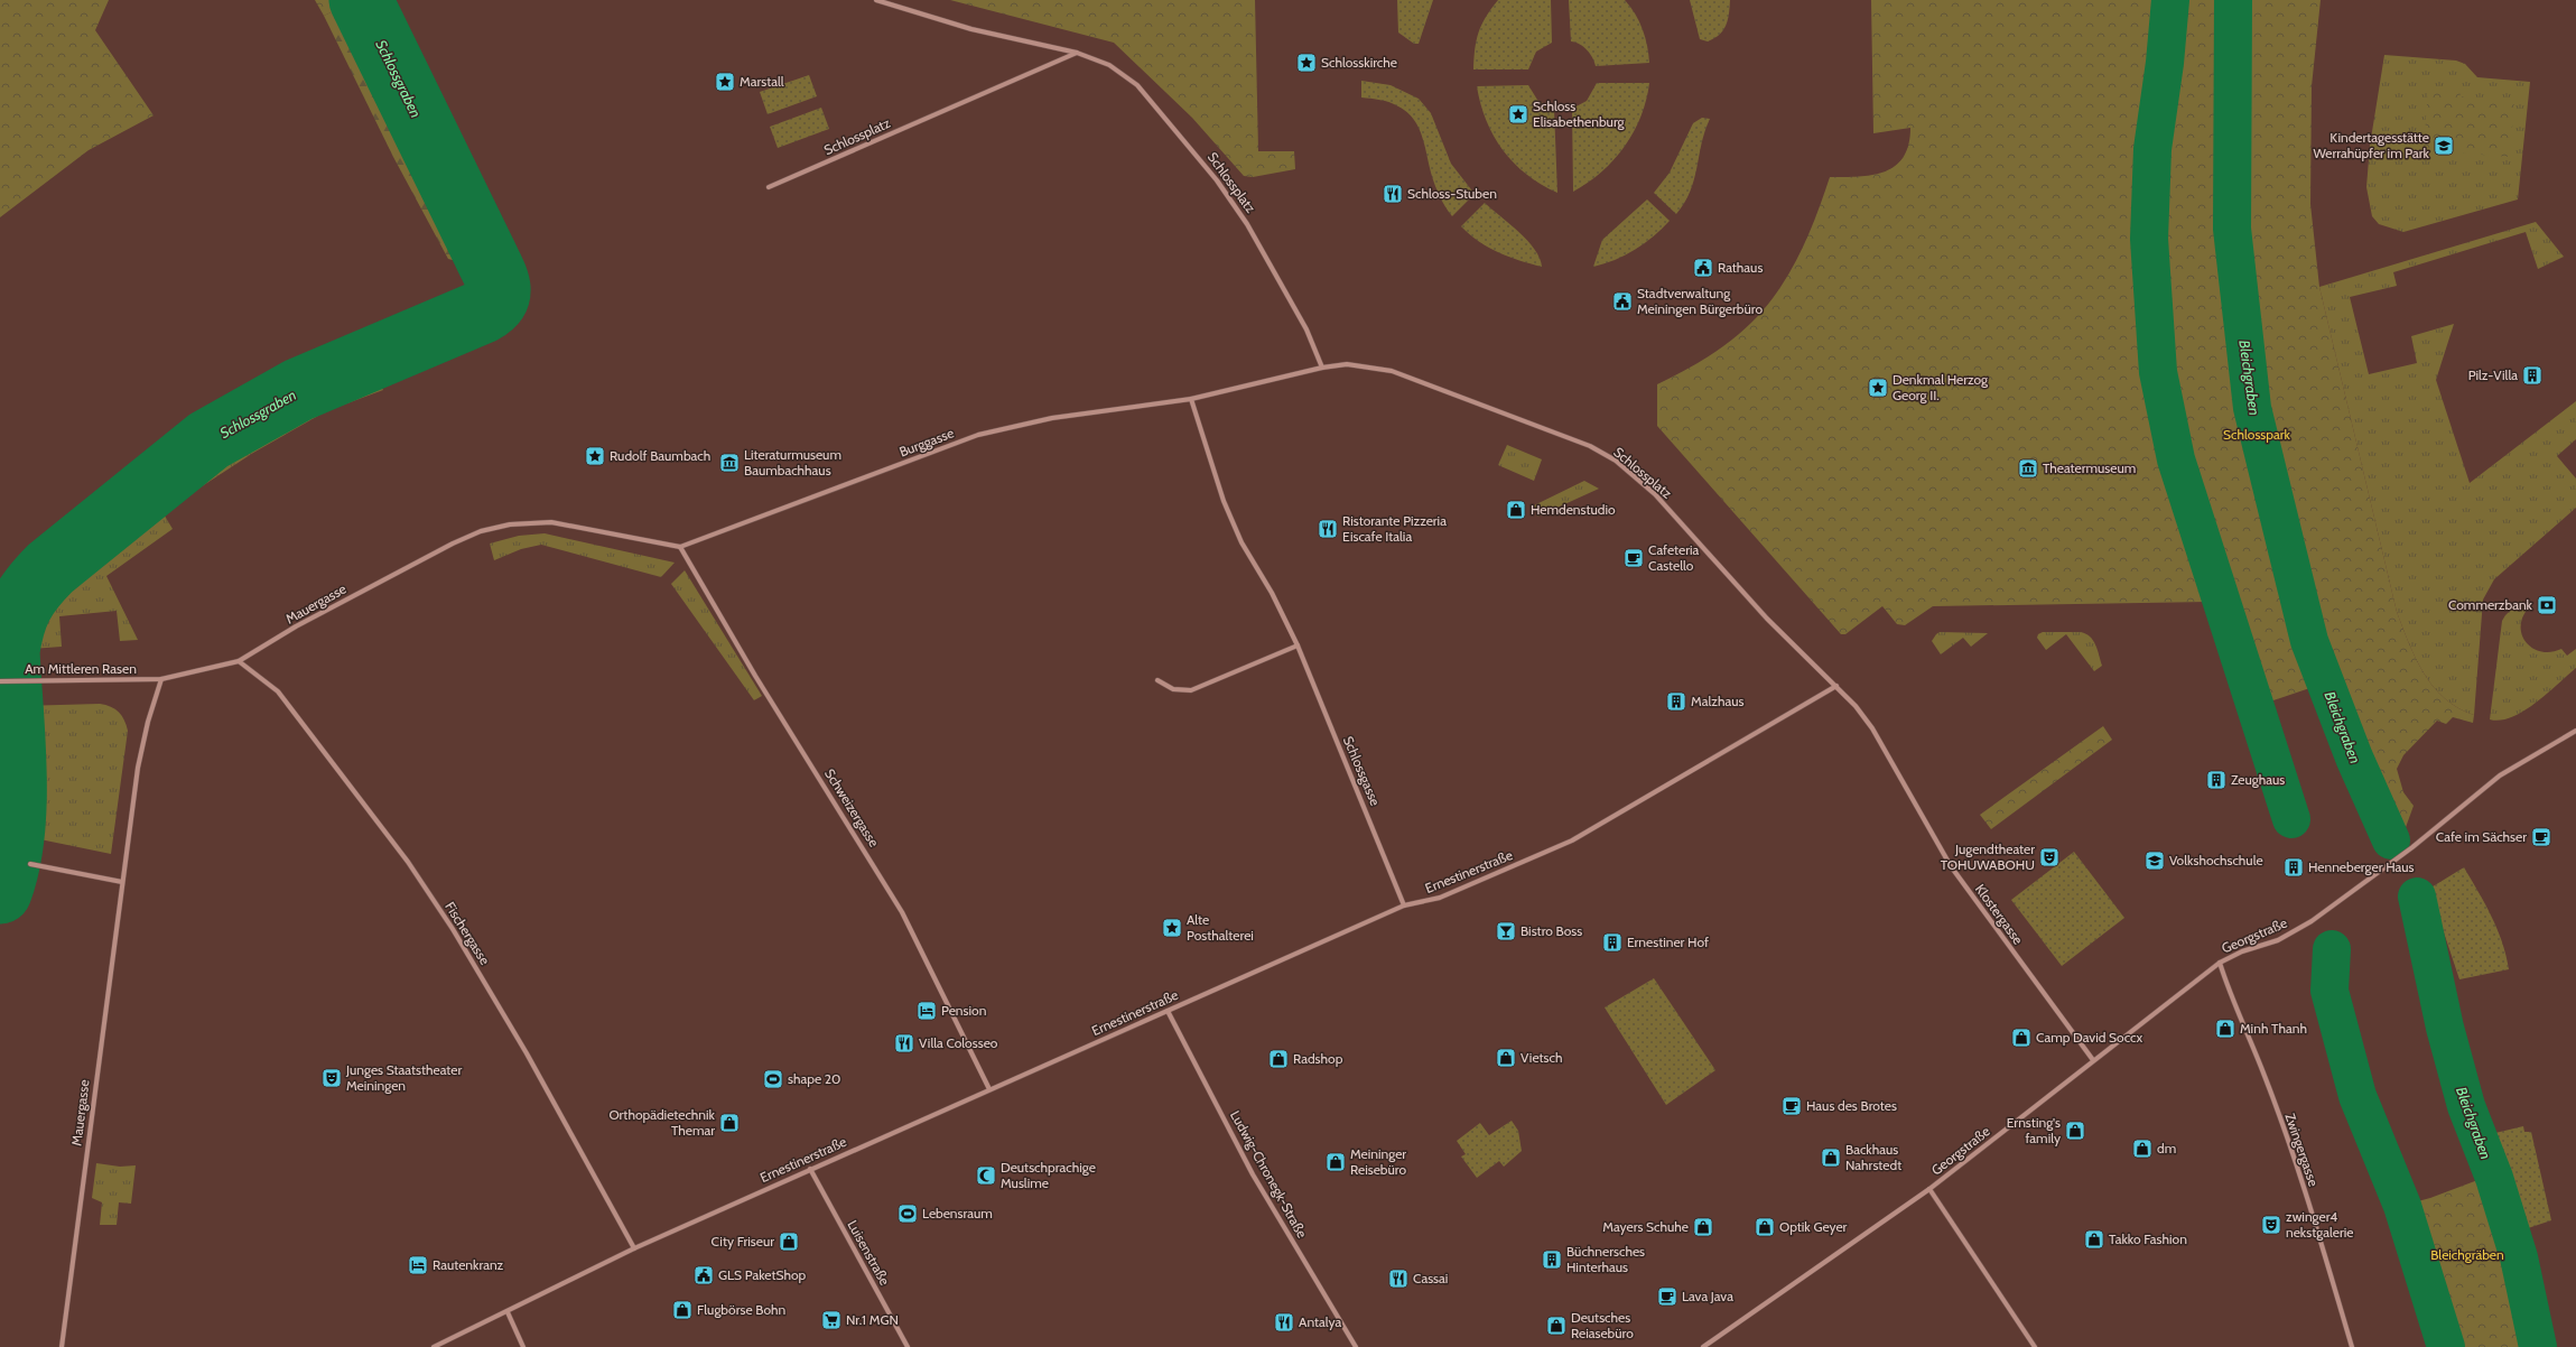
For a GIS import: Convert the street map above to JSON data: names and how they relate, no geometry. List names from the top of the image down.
{
  "streets": {
    "street": [
      "Schlossplatz",
      "Burggasse",
      "Mauergasse",
      "Am Mittleren Rasen",
      "Schlossgasse",
      "Schweizergasse",
      "Ernestinerstraße",
      "Klostergasse",
      "Fischergasse",
      "Georgstraße",
      "Zwingergasse",
      "Ludwig-Chronegk-Straße",
      "Luisenstraße"
    ]
  },
  "crossings": [
    ["Schlossplatz", "Burggasse"],
    ["Schlossplatz", "Schlossgasse"],
    ["Schlossplatz", "Ernestinerstraße"],
    ["Schlossplatz", "Klostergasse"],
    ["Burggasse", "Mauergasse"],
    ["Burggasse", "Schlossgasse"],
    ["Burggasse", "Schweizergasse"],
    ["Mauergasse", "Am Mittleren Rasen"],
    ["Mauergasse", "Schweizergasse"],
    ["Mauergasse", "Fischergasse"],
    ["Schlossgasse", "Ernestinerstraße"],
    ["Schweizergasse", "Ernestinerstraße"],
    ["Ernestinerstraße", "Klostergasse"],
    ["Ernestinerstraße", "Fischergasse"],
    ["Ernestinerstraße", "Ludwig-Chronegk-Straße"],
    ["Ernestinerstraße", "Luisenstraße"],
    ["Klostergasse", "Georgstraße"],
    ["Georgstraße", "Zwingergasse"]
  ],
  "water": ["Schlossgraben", "Bleichgraben"],
  "parks": ["Schlosspark", "Bleichgräben"],
  "places": {
    "place": [
      "Schlosskirche",
      "Marstall",
      "Schloss Elisabethenburg",
      "Denkmal Herzog Georg II.",
      "Rudolf Baumbach",
      "Alte Posthalterei"
    ],
    "school or university": ["Kindertagesstätte Werrahüpfer im Park", "Volkshochschule"],
    "restaurant": [
      "Schloss-Stuben",
      "Ristorante Pizzeria Eiscafe Italia",
      "Villa Colosseo",
      "Cassai",
      "Antalya"
    ],
    "public building": ["Rathaus", "Stadtverwaltung Meiningen Bürgerbüro", "GLS PaketShop"],
    "building": [
      "Pilz-Villa",
      "Malzhaus",
      "Zeughaus",
      "Henneberger Haus",
      "Ernestiner Hof",
      "Büchnersches Hinterhaus"
    ],
    "museum": ["Literaturmuseum Baumbachhaus", "Theatermuseum"],
    "shop": [
      "Hemdenstudio",
      "Minh Thanh",
      "Camp David Soccx",
      "Vietsch",
      "Radshop",
      "Orthopädietechnik Themar",
      "Ernsting's family",
      "dm",
      "Backhaus Nahrstedt",
      "Meininger Reisebüro",
      "Mayers Schuhe",
      "Optik Geyer",
      "Takko Fashion",
      "City Friseur",
      "Flugbörse Bohn",
      "Deutsches Reiasebüro"
    ],
    "cafe": [
      "Cafeteria Castello",
      "Cafe im Sächser",
      "Haus des Brotes",
      "Lava Java"
    ],
    "bank": ["Commerzbank"],
    "theatre": ["Jugendtheater TOHUWABOHU", "Junges Staatstheater Meiningen", "zwinger4 nekstgalerie"],
    "bar": ["Bistro Boss"],
    "hotel": ["Pension", "Rautenkranz"],
    "sports": ["shape 20", "Lebensraum"],
    "mosque": ["Deutschprachige Muslime"],
    "supermarket": ["Nr.1 MGN"]
  }
}
